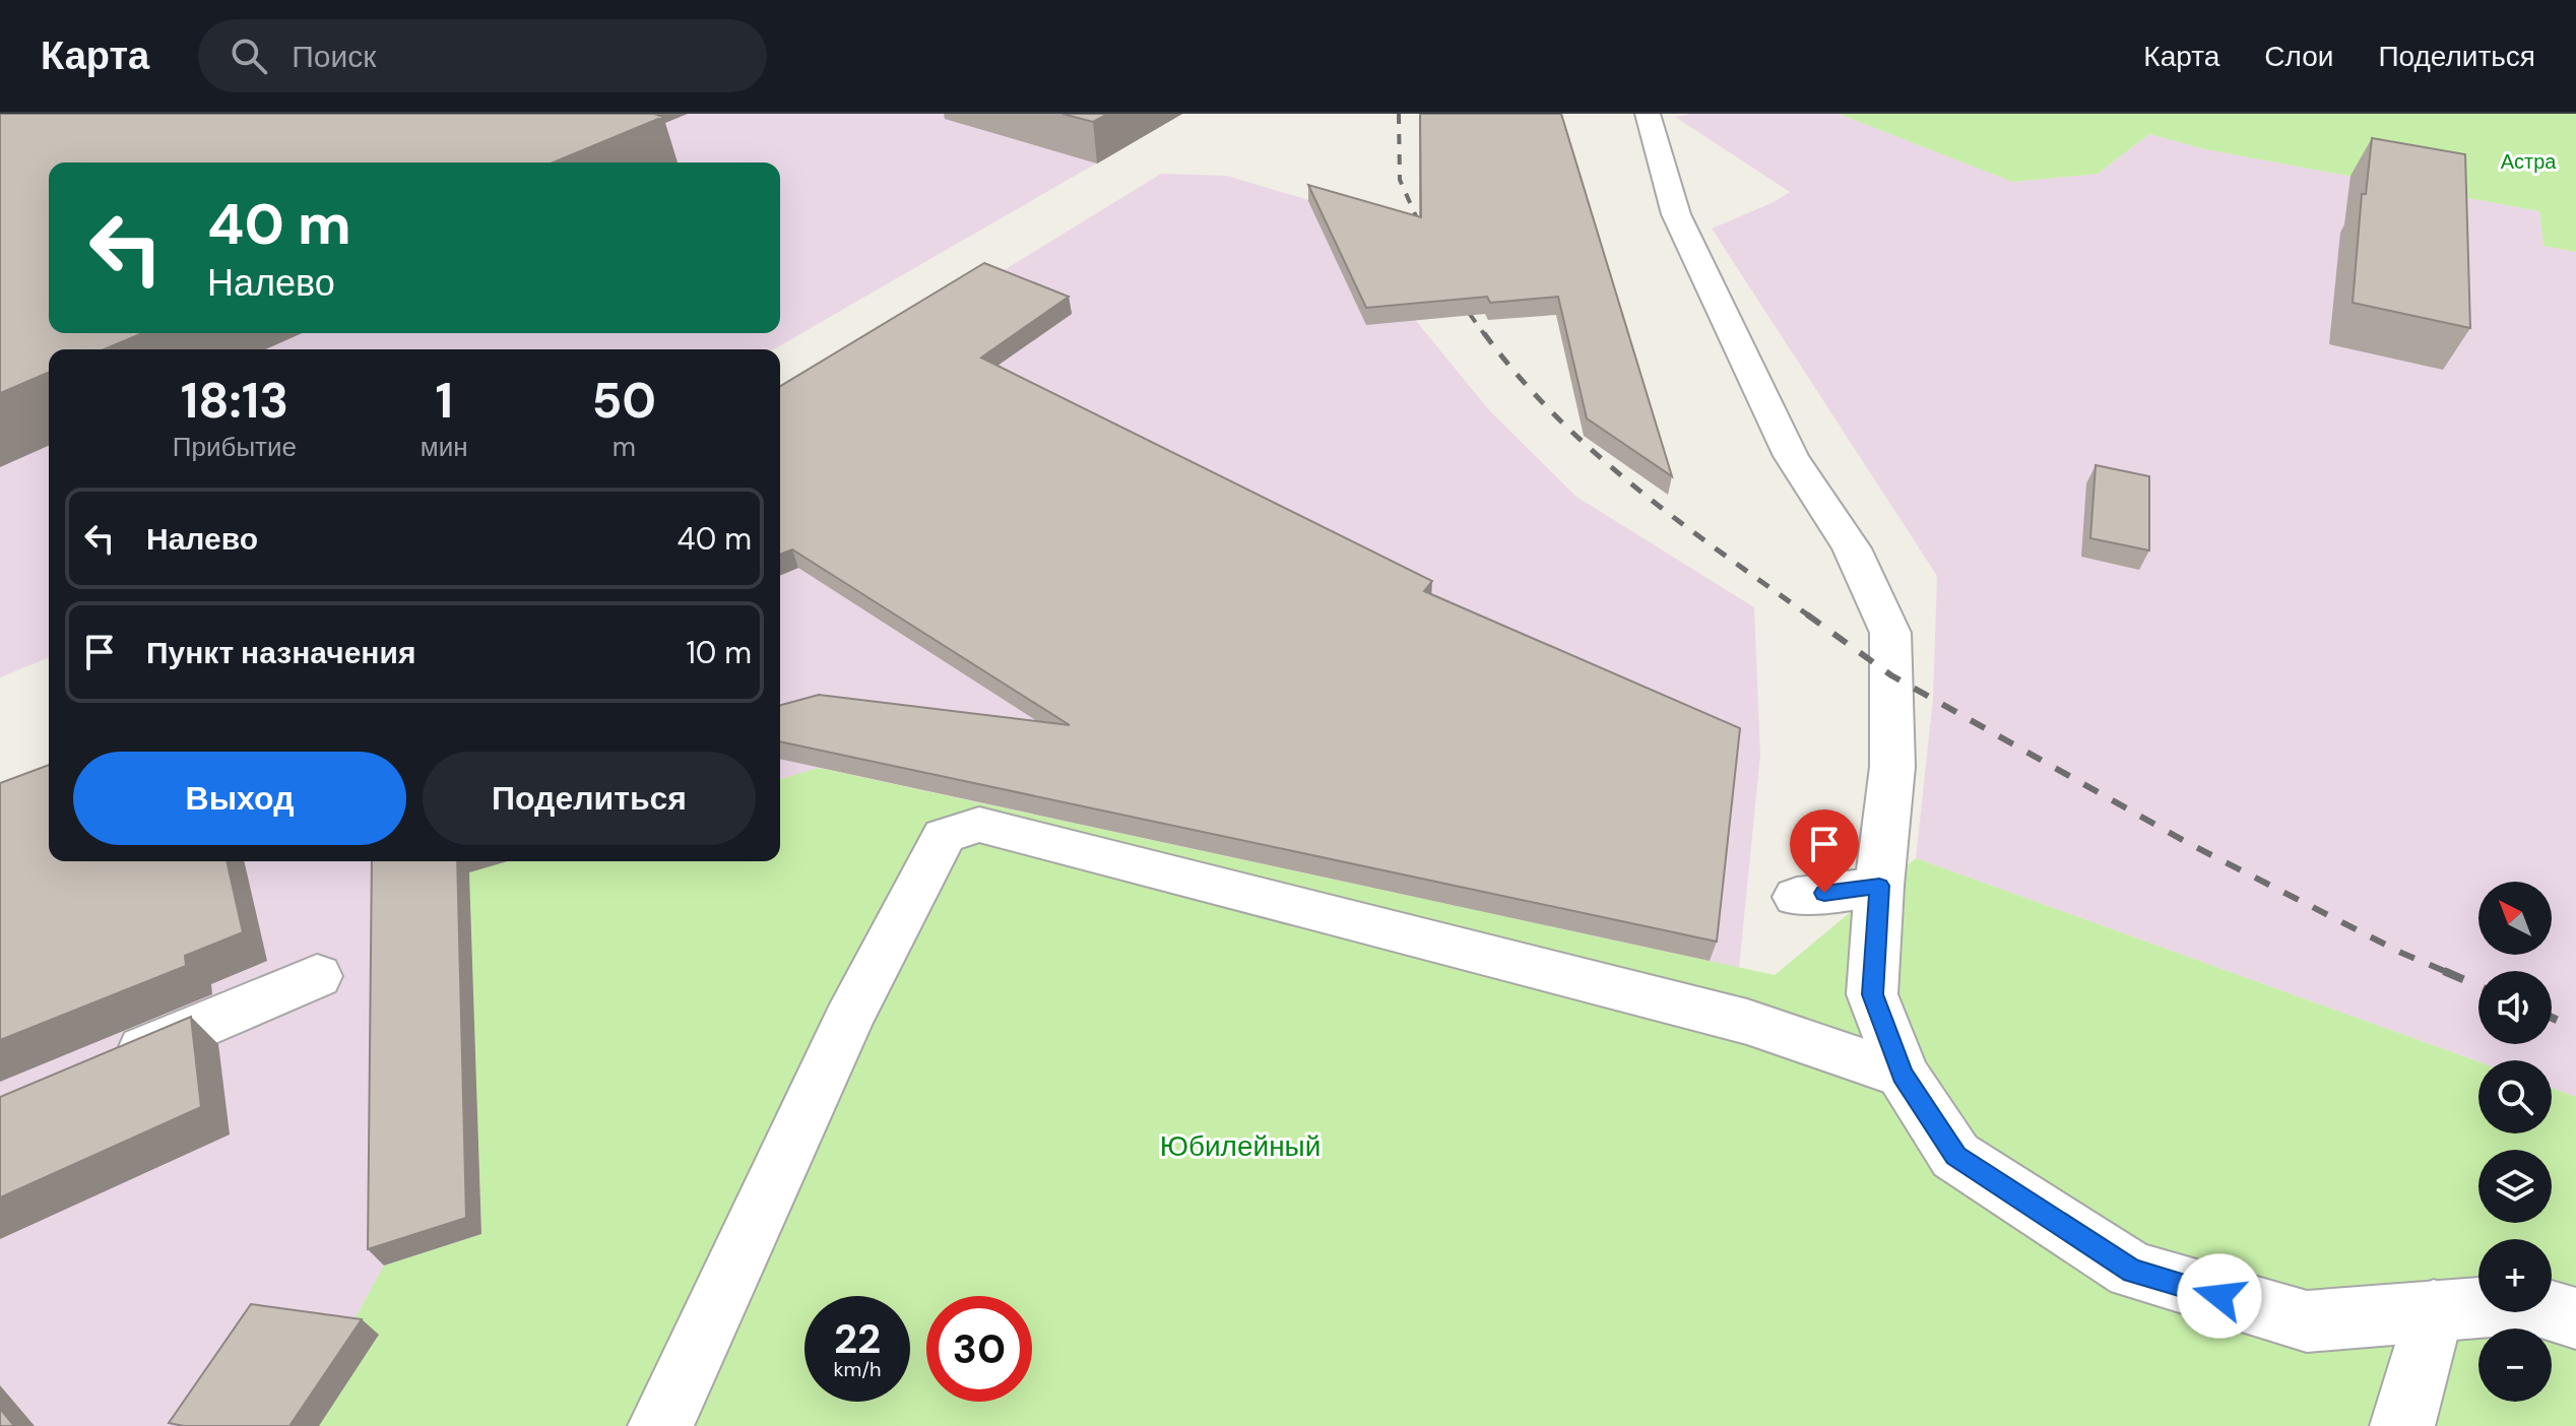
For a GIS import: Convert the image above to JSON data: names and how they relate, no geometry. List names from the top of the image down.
{
  "parks": ["Астра", "Юбилейный"],
  "north": "top left",
  "page": {
    "header": "Карта",
    "search": "Поиск",
    "nav": ["Карта", "Слои", "Поделиться"],
    "turn": ["40 m", "Налево"],
    "eta": [
      "18:13",
      "Прибытие",
      "1",
      "мин",
      "50",
      "m"
    ],
    "list": [
      {
        "name": "Налево",
        "value": "40 m"
      },
      {
        "name": "Пункт назначения",
        "value": "10 m"
      }
    ],
    "buttons": ["Выход", "Поделиться"],
    "map_buttons": ["+", "−"],
    "speed": "22 km/h",
    "limit": "30"
  }
}
